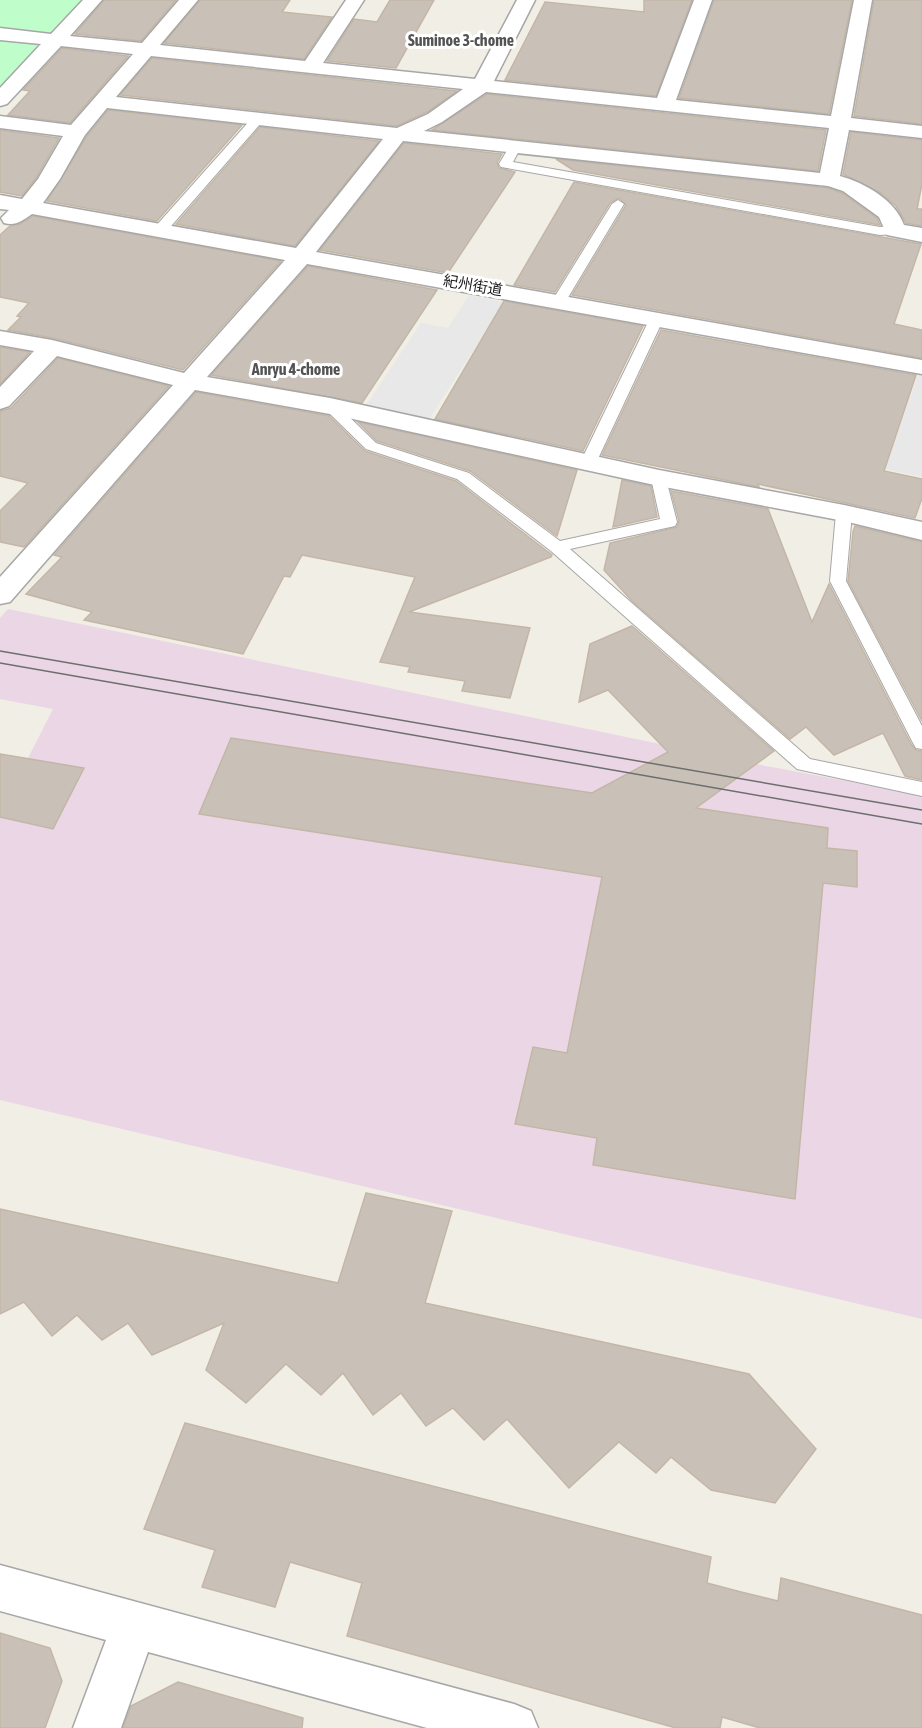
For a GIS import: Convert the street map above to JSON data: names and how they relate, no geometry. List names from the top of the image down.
{
  "streets": {
    "street": ["紀州街道"]
  },
  "districts": ["Suminoe 3-chome", "Anryu 4-chome"]
}
